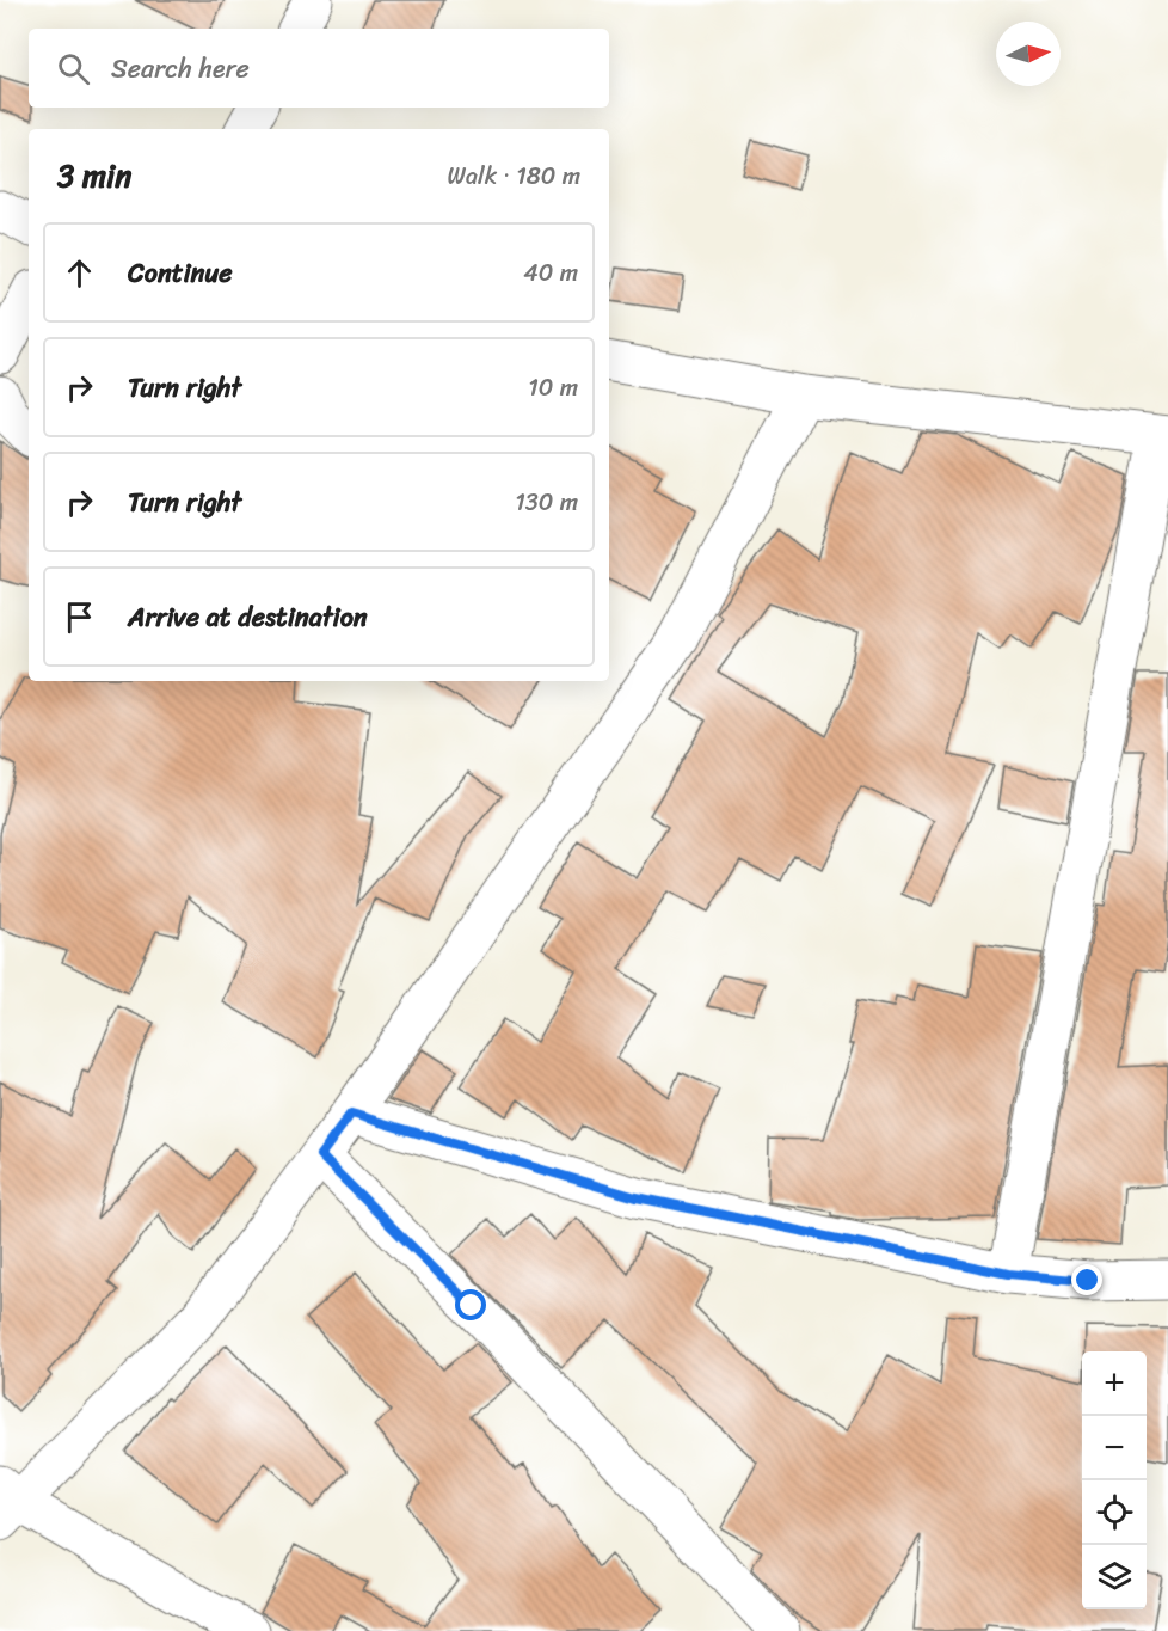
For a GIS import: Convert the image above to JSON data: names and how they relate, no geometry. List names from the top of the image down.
{
  "north": "right",
  "page": {
    "search": "Search here",
    "heading": ["3 min", "Walk · 180 m"],
    "list": [
      ["Continue", "40 m"],
      ["Turn right", "10 m"],
      ["Turn right", "130 m"],
      "Arrive at destination"
    ],
    "map_buttons": ["+", "−"]
  }
}
